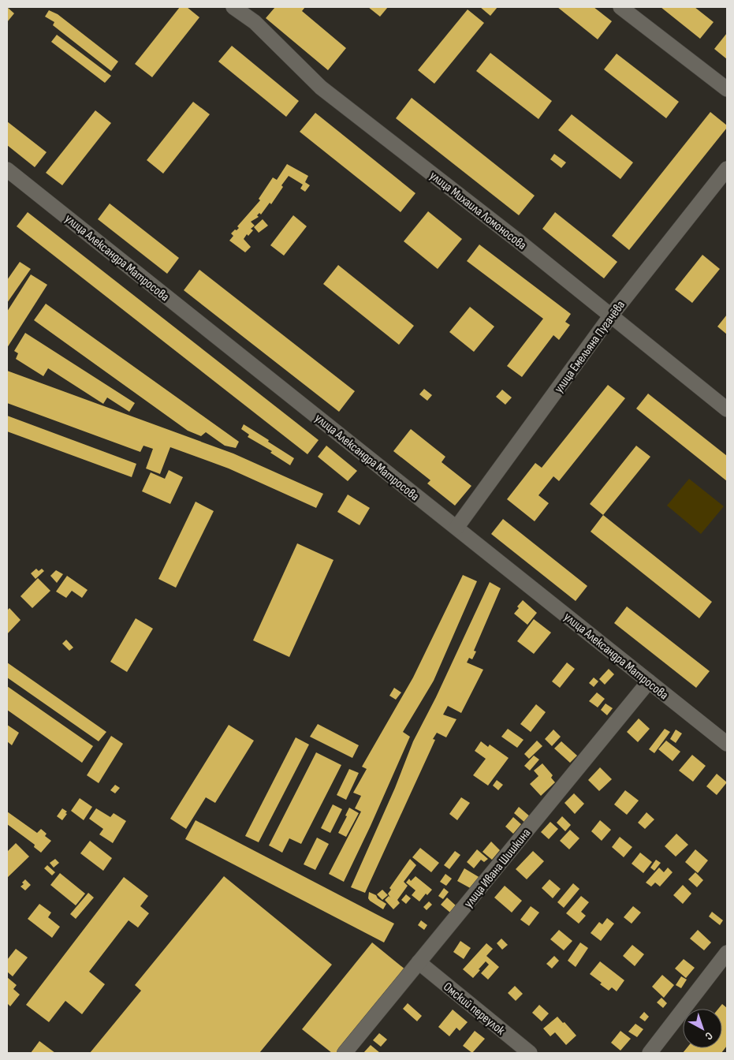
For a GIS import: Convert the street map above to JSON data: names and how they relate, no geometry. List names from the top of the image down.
{
  "streets": {
    "street": [
      "улица Михаила Ломоносова",
      "улица Александра Матросова",
      "улица Емельяна Пугачёва",
      "улица Ивана Шишкина",
      "Омский переулок"
    ]
  },
  "crossings": [
    ["улица Михаила Ломоносова", "улица Емельяна Пугачёва"],
    ["улица Александра Матросова", "улица Емельяна Пугачёва"],
    ["улица Александра Матросова", "улица Ивана Шишкина"],
    ["улица Ивана Шишкина", "Омский переулок"]
  ],
  "north": "bottom right"
}
